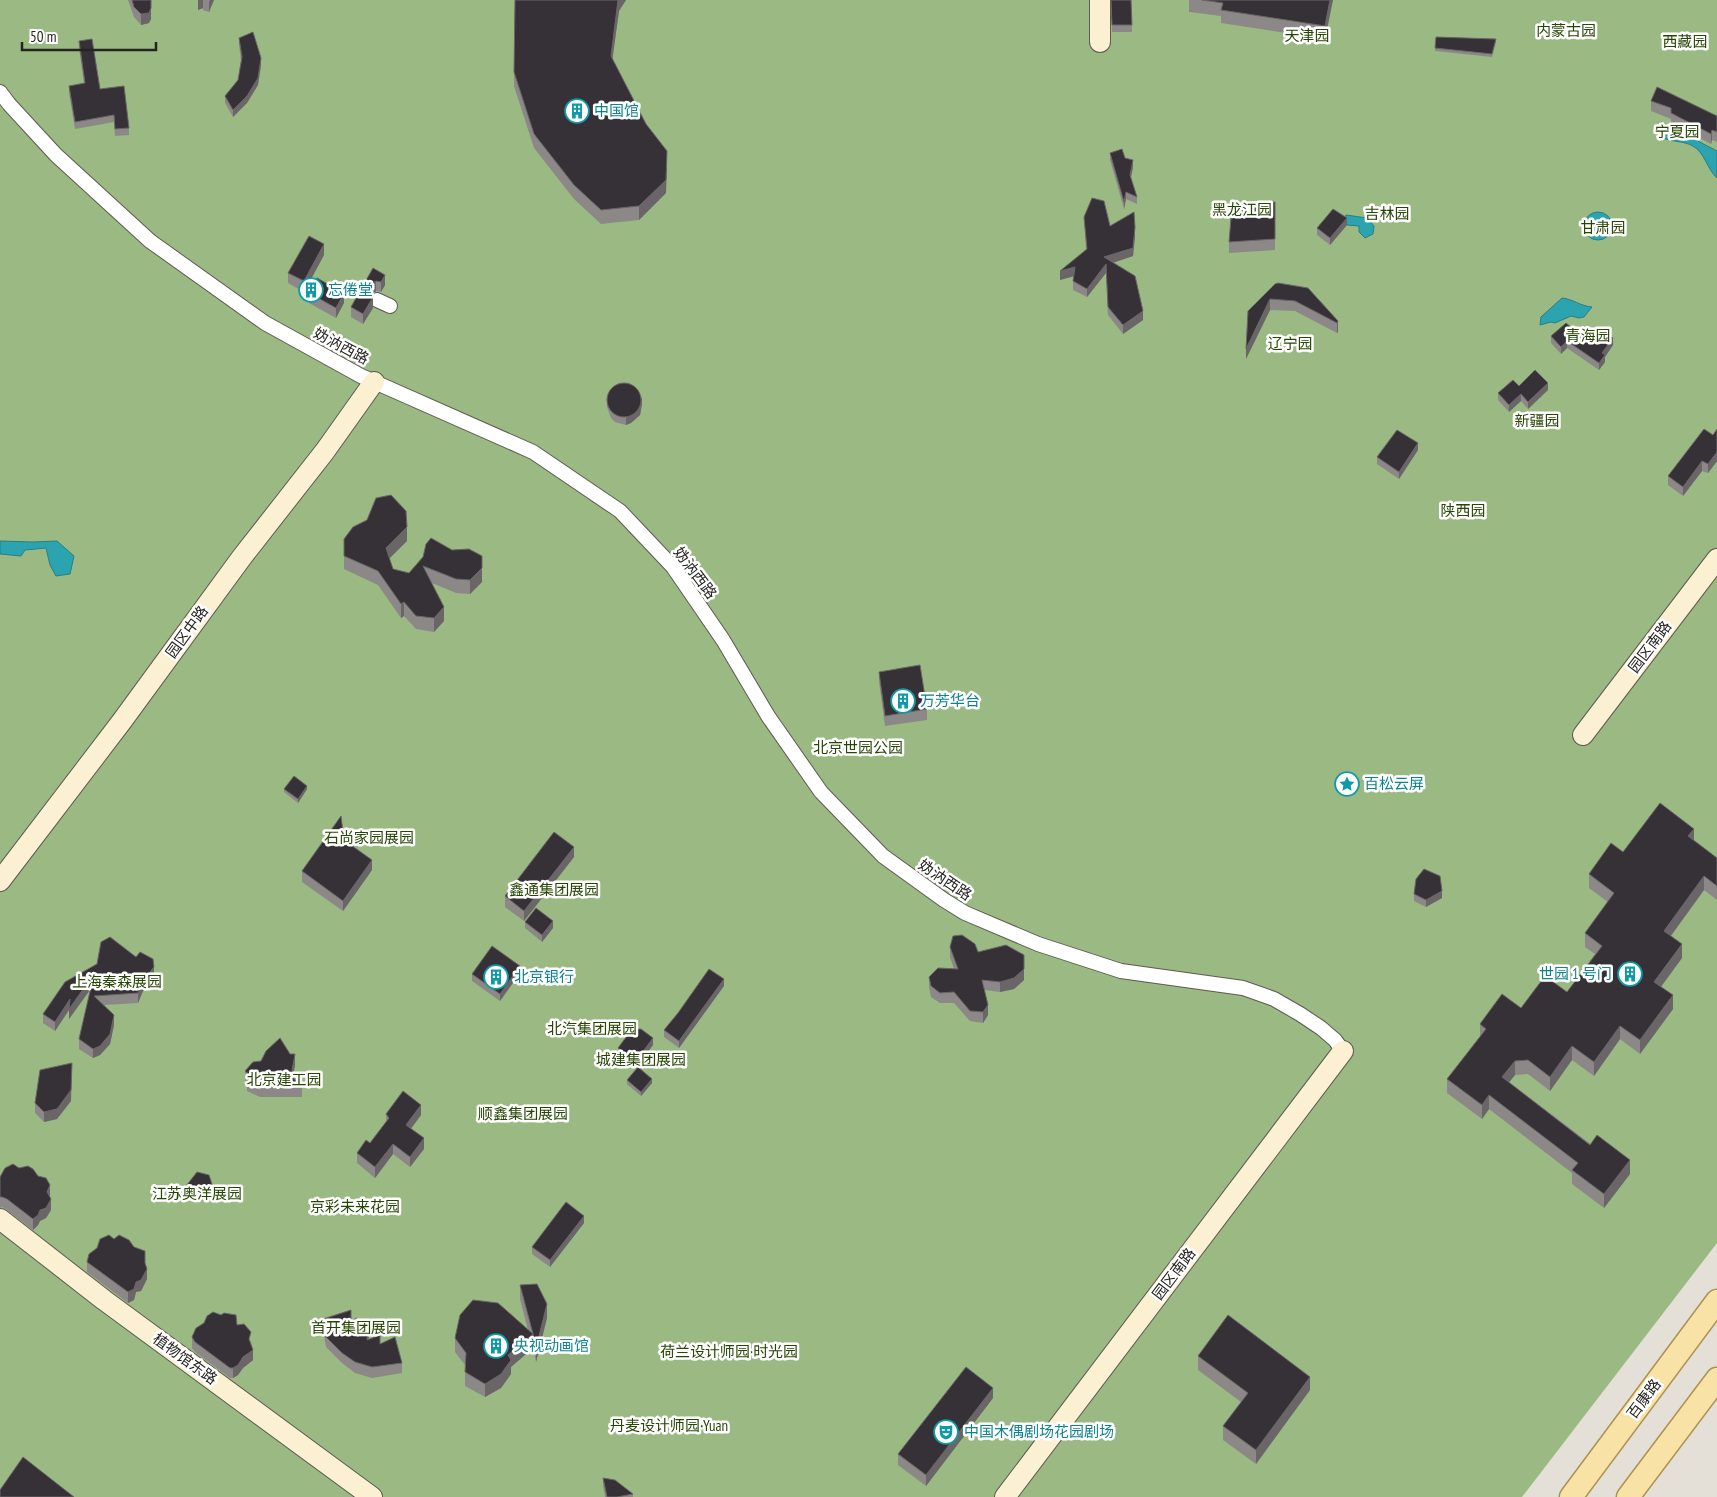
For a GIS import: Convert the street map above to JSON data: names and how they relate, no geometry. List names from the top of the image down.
{
  "streets": {
    "main road": ["百康路"],
    "street": [
      "妫汭西路",
      "园区中路",
      "园区南路",
      "植物馆东路"
    ]
  },
  "crossings": [
    ["妫汭西路", "园区中路"],
    ["妫汭西路", "园区南路"]
  ],
  "parks": [
    "内蒙古园",
    "天津园",
    "西藏园",
    "宁夏园",
    "黑龙江园",
    "吉林园",
    "甘肃园",
    "青海园",
    "辽宁园",
    "新疆园",
    "陕西园",
    "北京世园公园",
    "石尚家园展园",
    "鑫通集团展园",
    "上海秦森展园",
    "北汽集团展园",
    "城建集团展园",
    "北京建工园",
    "顺鑫集团展园",
    "江苏奥洋展园",
    "京彩未来花园",
    "首开集团展园",
    "荷兰设计师园·时光园",
    "丹麦设计师园·Yuan"
  ],
  "places": {
    "building": [
      "中国馆",
      "忘倦堂",
      "万芳华台",
      "世园 1 号门",
      "北京银行",
      "央视动画馆"
    ],
    "place": ["百松云屏"],
    "theatre": ["中国木偶剧场花园剧场"]
  },
  "scale_bar": "50 m"
}
